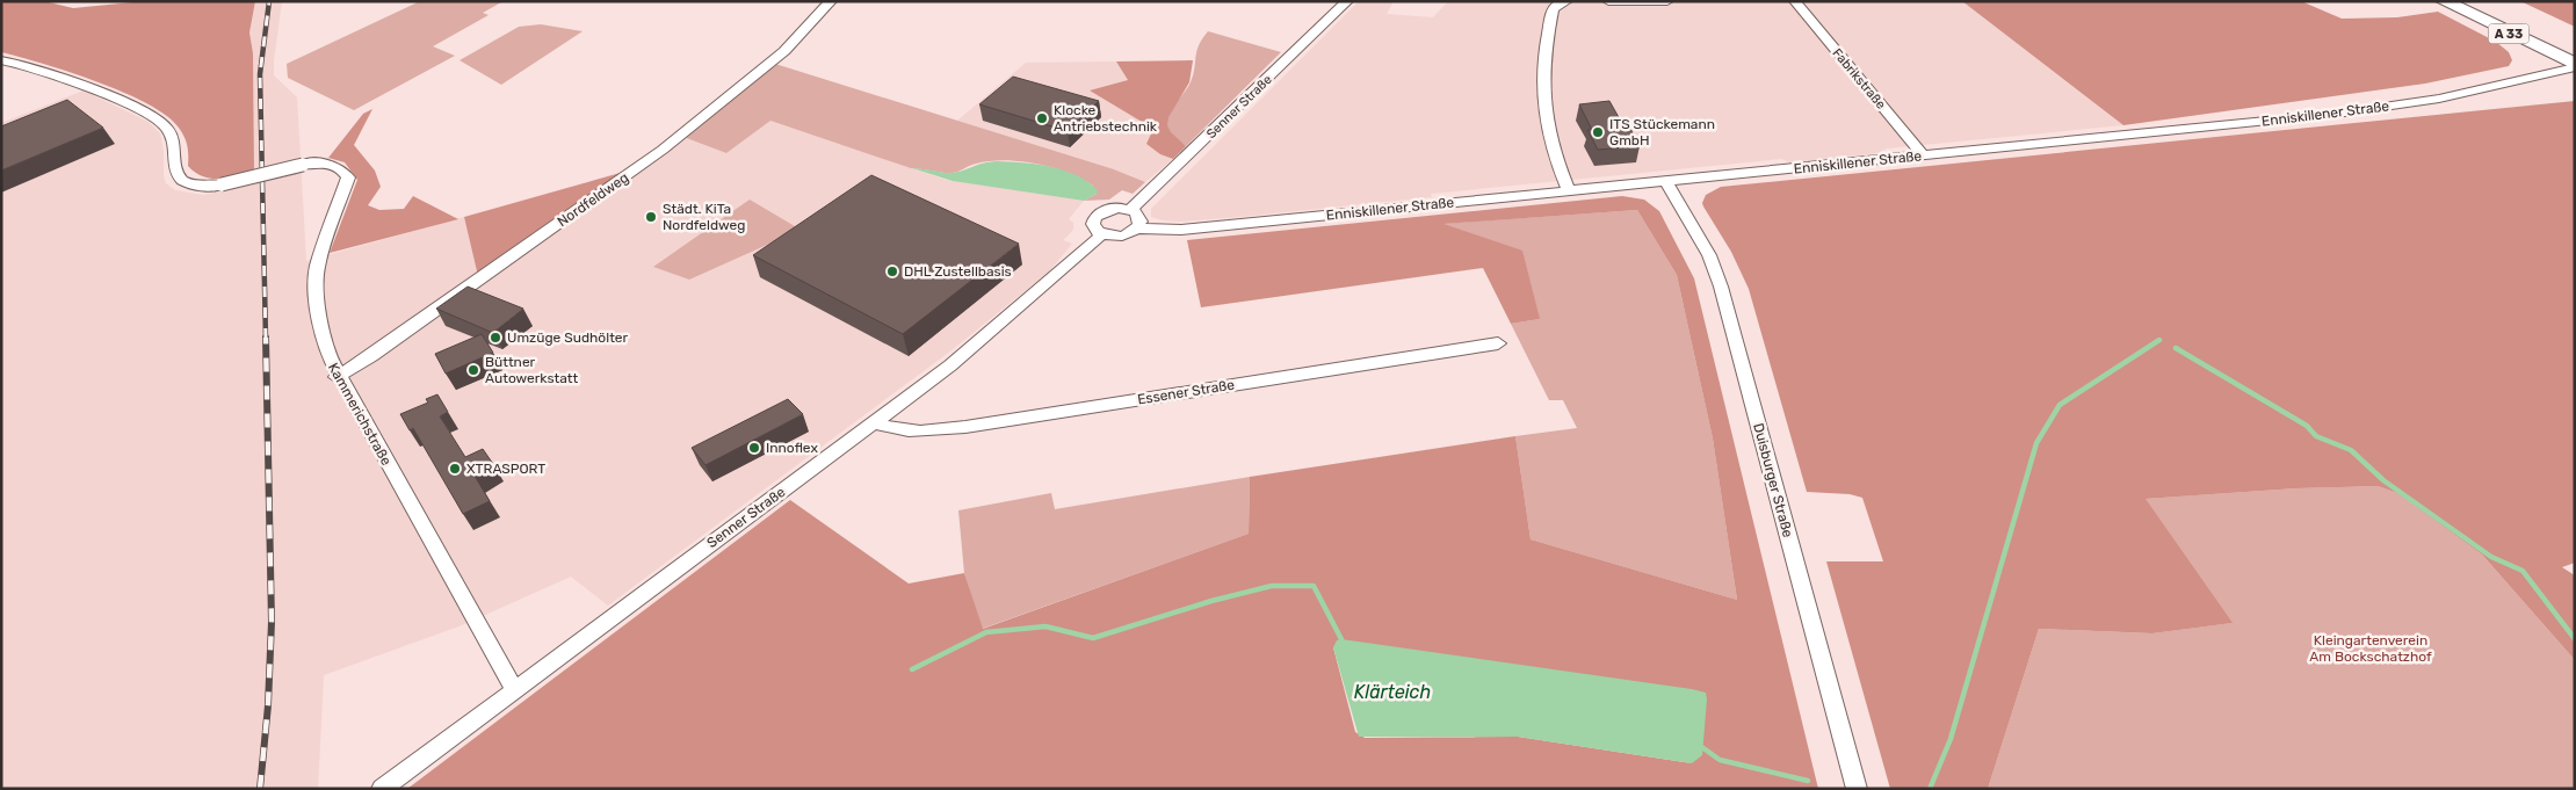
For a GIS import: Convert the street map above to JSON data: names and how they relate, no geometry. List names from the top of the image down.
{
  "streets": {
    "highway": ["A 33"],
    "street": [
      "Fabrikstraße",
      "Senner Straße",
      "Enniskillener Straße",
      "Nordfeldweg",
      "Essener Straße",
      "Kammerichstraße",
      "Duisburger Straße"
    ]
  },
  "crossings": [
    ["A 33", "Enniskillener Straße"],
    ["Fabrikstraße", "Enniskillener Straße"],
    ["Senner Straße", "Enniskillener Straße"],
    ["Senner Straße", "Essener Straße"],
    ["Senner Straße", "Kammerichstraße"],
    ["Enniskillener Straße", "Duisburger Straße"],
    ["Nordfeldweg", "Kammerichstraße"]
  ],
  "water": ["Klärteich"],
  "parks": ["Kleingartenverein Am Bockschatzhof"],
  "places": [
    "Klocke Antriebstechnik",
    "ITS Stückemann GmbH",
    "Städt. KiTa Nordfeldweg",
    "DHL Zustellbasis",
    "Umzüge Sudhölter",
    "Büttner Autowerkstatt",
    "Innoflex",
    "XTRASPORT"
  ]
}
